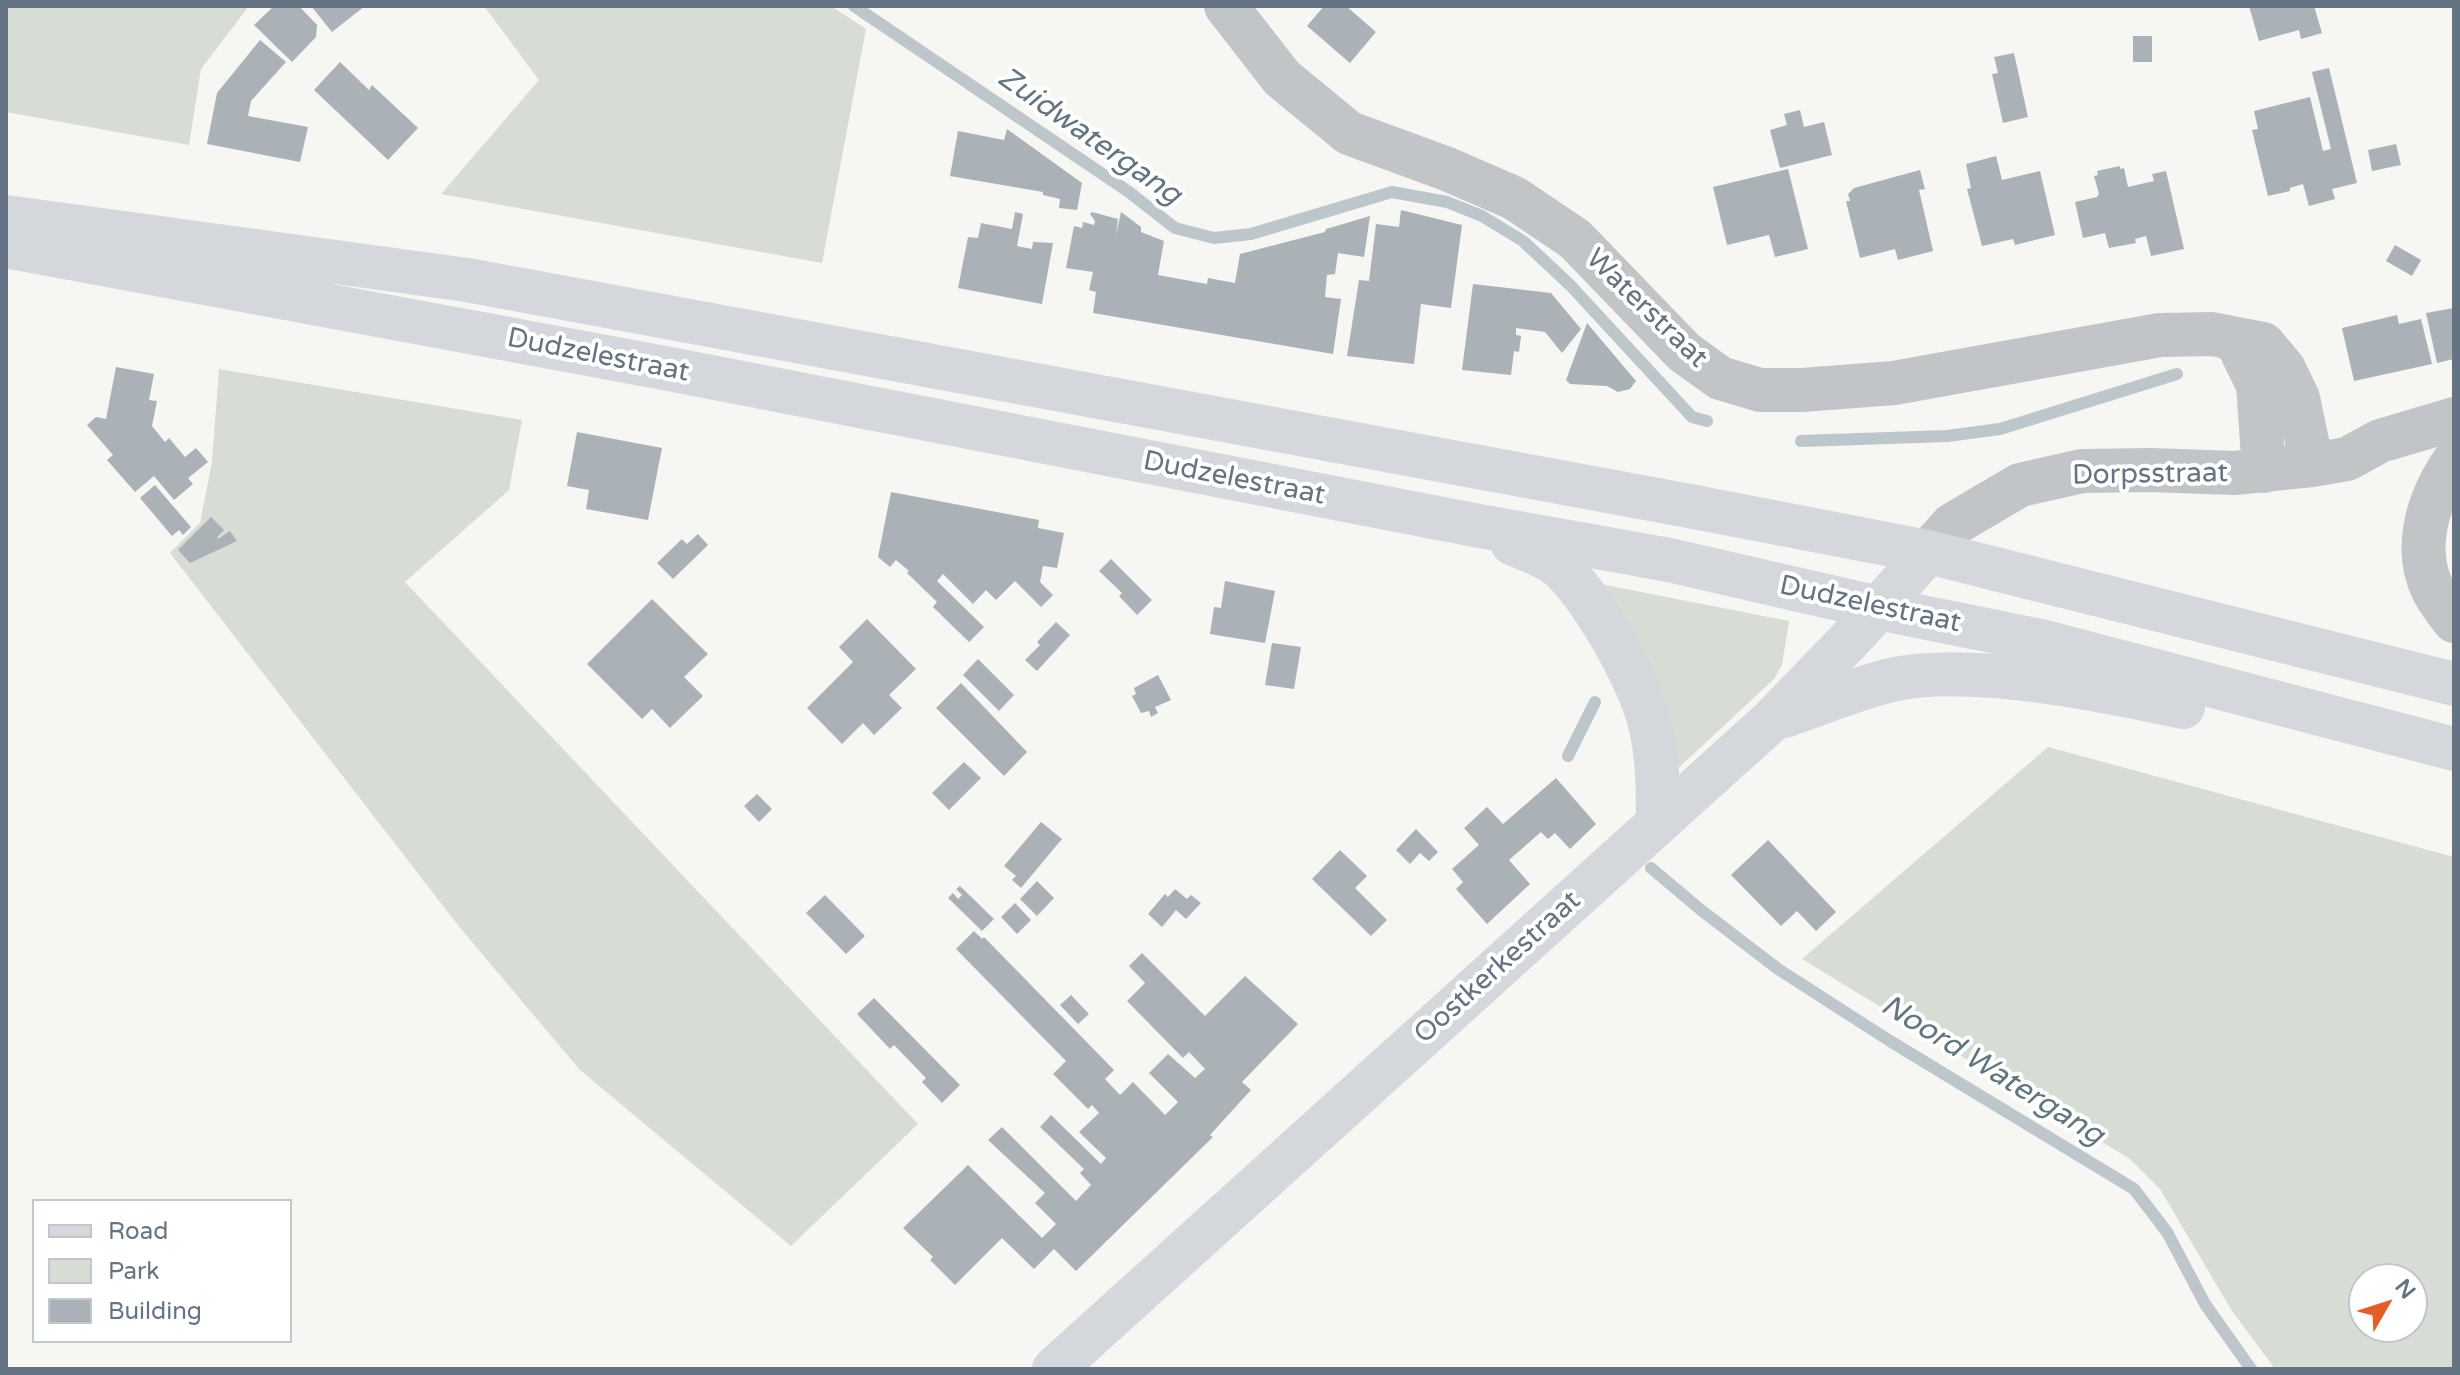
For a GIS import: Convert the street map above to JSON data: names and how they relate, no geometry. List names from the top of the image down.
{
  "streets": {
    "main road": ["Dudzelestraat", "Oostkerkestraat"],
    "street": ["Waterstraat", "Dorpsstraat"]
  },
  "crossings": [
    ["Waterstraat", "Dorpsstraat"],
    ["Dudzelestraat", "Dorpsstraat"],
    ["Dudzelestraat", "Oostkerkestraat"],
    ["Dorpsstraat", "Oostkerkestraat"]
  ],
  "water": ["Zuidwatergang", "Noord Watergang"],
  "legend": ["Road", "Park", "Building"],
  "north": "top right"
}
